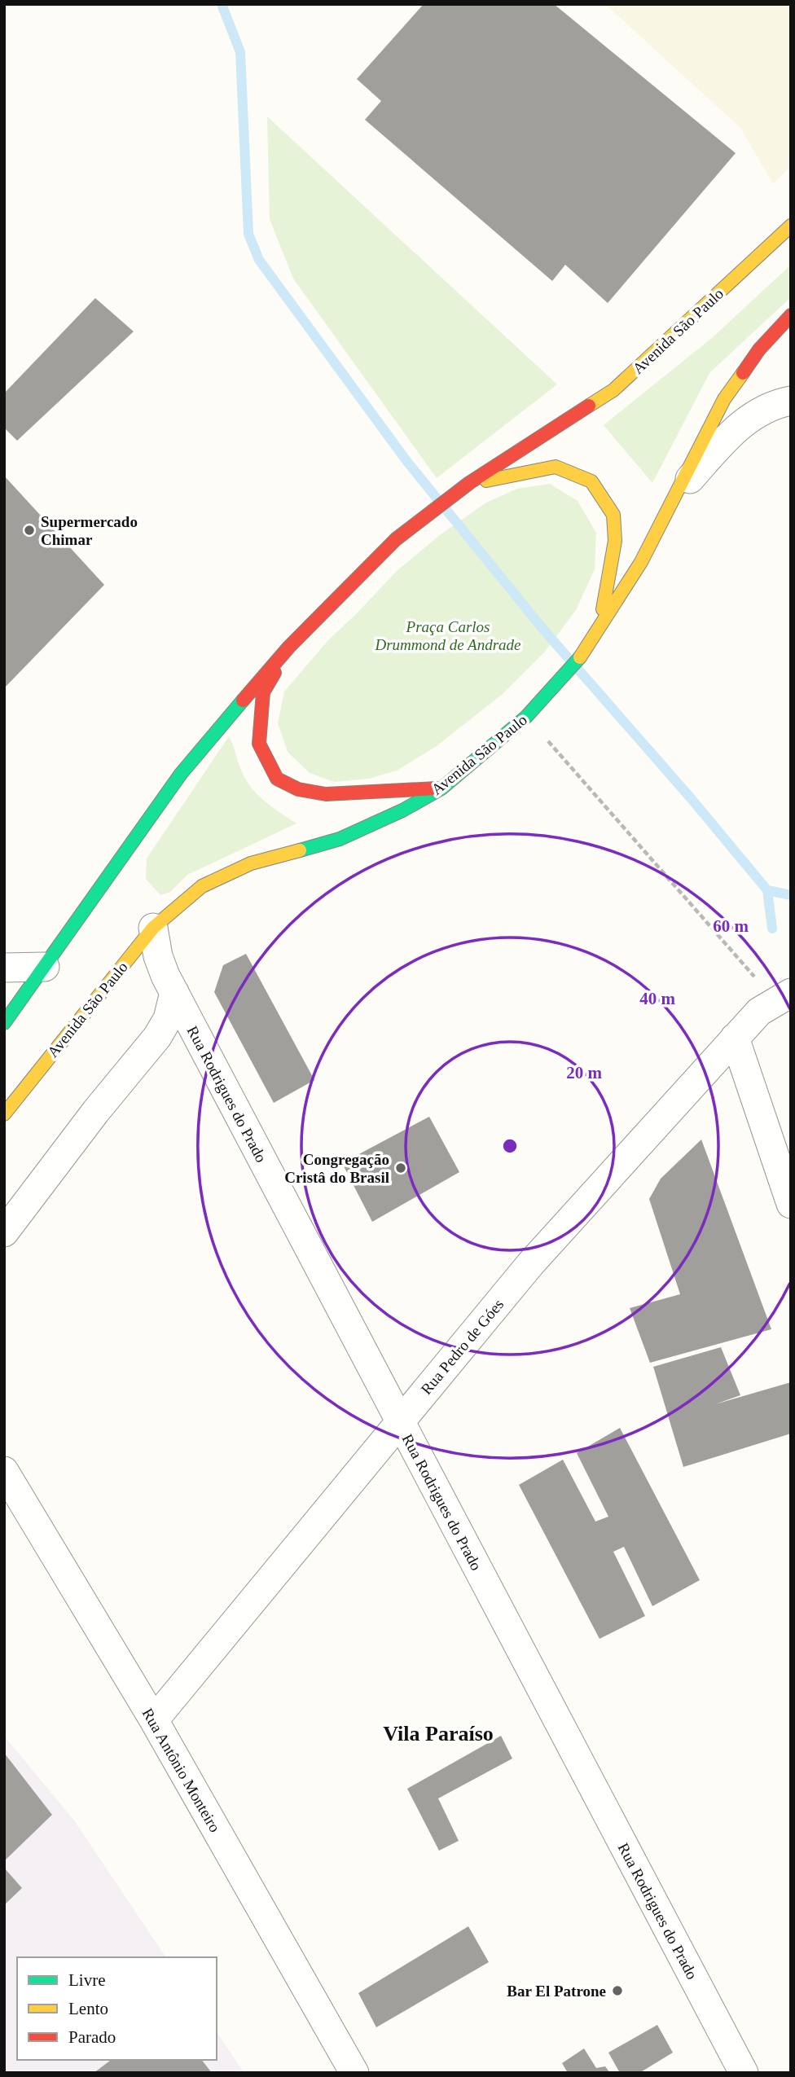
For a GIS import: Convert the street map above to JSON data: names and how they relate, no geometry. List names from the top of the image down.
{
  "streets": {
    "main road": ["Avenida São Paulo"],
    "street": ["Rua Rodrigues do Prado", "Rua Pedro de Góes", "Rua Antônio Monteiro"]
  },
  "crossings": [
    ["Avenida São Paulo", "Rua Rodrigues do Prado"],
    ["Rua Rodrigues do Prado", "Rua Pedro de Góes"],
    ["Rua Pedro de Góes", "Rua Antônio Monteiro"]
  ],
  "districts": ["Vila Paraíso"],
  "parks": ["Praça Carlos Drummond de Andrade"],
  "places": ["Supermercado Chimar", "Congregação Cristâ do Brasil", "Bar El Patrone"],
  "legend": ["Livre", "Lento", "Parado"],
  "rings": ["60 m", "40 m", "20 m"]
}
